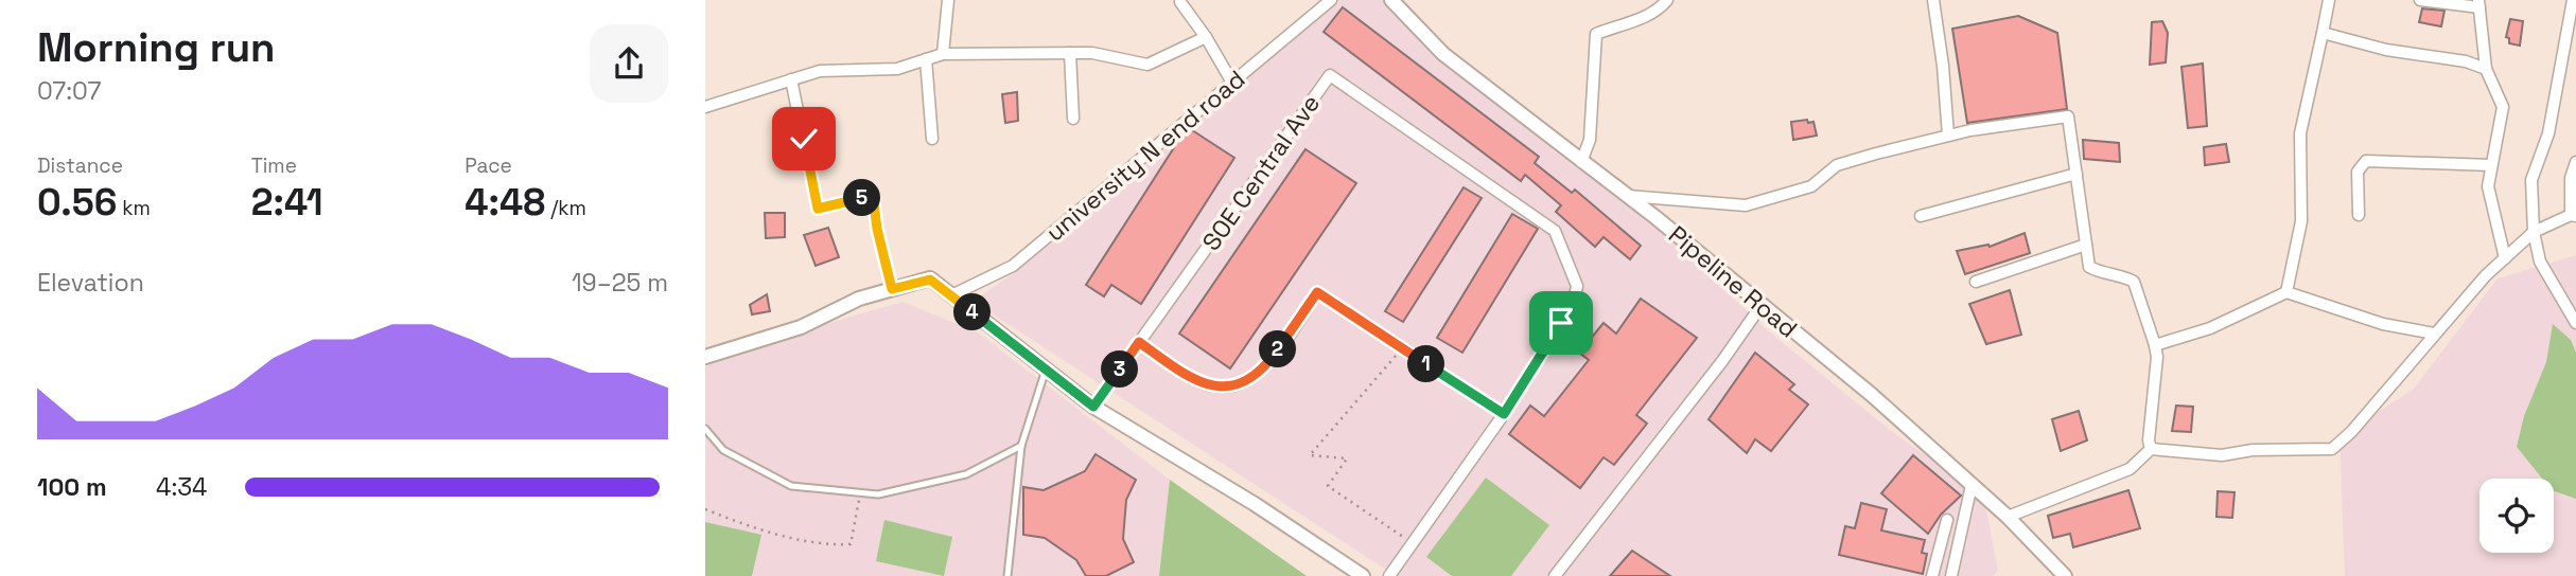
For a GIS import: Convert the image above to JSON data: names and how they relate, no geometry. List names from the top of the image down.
{
  "streets": {
    "street": ["university N end road", "SOE Central Ave", "Pipeline Road"]
  },
  "page": {
    "heading": ["Morning run", "07:07"],
    "stats": [
      ["Distance", "0.56 km"],
      ["Time", "2:41"],
      ["Pace", "4:48 /km"]
    ],
    "pins": [
      "5",
      "4",
      "2",
      "1",
      "3"
    ],
    "chart": ["Elevation", "19–25 m"],
    "list": [
      {
        "name": "100 m",
        "note": "4:34"
      }
    ]
  }
}
